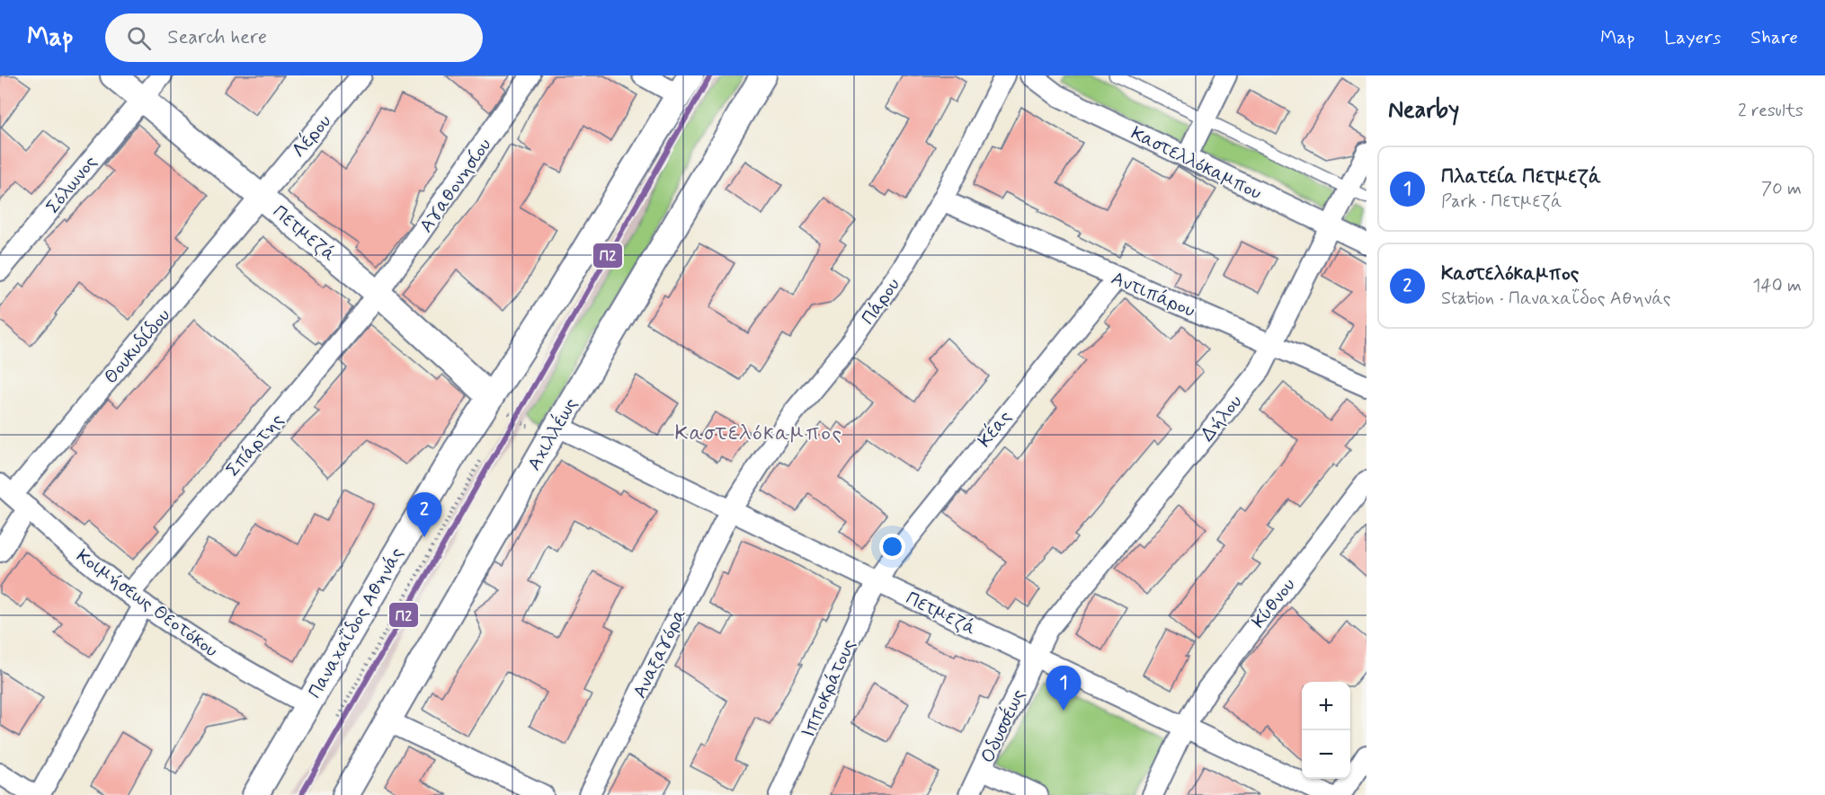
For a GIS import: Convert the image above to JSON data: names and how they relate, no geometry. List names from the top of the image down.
{
  "streets": {
    "street": [
      "Λέρου",
      "Καστελλόκαμπου",
      "Σόλωνος",
      "Αγαθονησίου",
      "Πετμεζά",
      "Αντιπάρου",
      "Πάρου",
      "Θουκυδίδου",
      "Δήλου",
      "Κέας",
      "Αχιλλέως",
      "Σπάρτης",
      "Κοιμήσεως Θεοτόκου",
      "Κύθνου",
      "Παναχαΐδος Αθηνάς",
      "Αναξαγόρα",
      "Ιπποκράτους",
      "Οδυσσέως"
    ]
  },
  "crossings": [
    ["Λέρου", "Πετμεζά"],
    ["Λέρου", "Θουκυδίδου"],
    ["Καστελλόκαμπου", "Δήλου"],
    ["Σόλωνος", "Πετμεζά"],
    ["Αγαθονησίου", "Πετμεζά"],
    ["Αγαθονησίου", "Σπάρτης"],
    ["Πετμεζά", "Πάρου"],
    ["Πετμεζά", "Θουκυδίδου"],
    ["Πετμεζά", "Δήλου"],
    ["Πετμεζά", "Κέας"],
    ["Πετμεζά", "Αχιλλέως"],
    ["Πετμεζά", "Σπάρτης"],
    ["Πετμεζά", "Κύθνου"],
    ["Πετμεζά", "Παναχαΐδος Αθηνάς"],
    ["Πετμεζά", "Αναξαγόρα"],
    ["Πετμεζά", "Ιπποκράτους"],
    ["Πετμεζά", "Οδυσσέως"],
    ["Αντιπάρου", "Πάρου"],
    ["Αντιπάρου", "Δήλου"],
    ["Αντιπάρου", "Κέας"],
    ["Πάρου", "Αναξαγόρα"],
    ["Θουκυδίδου", "Κοιμήσεως Θεοτόκου"],
    ["Δήλου", "Οδυσσέως"],
    ["Κέας", "Ιπποκράτους"],
    ["Σπάρτης", "Κοιμήσεως Θεοτόκου"],
    ["Κοιμήσεως Θεοτόκου", "Παναχαΐδος Αθηνάς"]
  ],
  "districts": ["Καστελόκαμπος"],
  "lines": ["transit line Π2"],
  "page": {
    "header": "Map",
    "search": "Search here",
    "nav": ["Map", "Layers", "Share"],
    "heading": ["Nearby", "2 results"],
    "list": [
      {
        "mark": "1",
        "name": "Πλατεία Πετμεζά",
        "note": "Park · Πετμεζά",
        "value": "70 m"
      },
      {
        "mark": "2",
        "name": "Καστελόκαμπος",
        "note": "Station · Παναχαΐδος Αθηνάς",
        "value": "140 m"
      }
    ],
    "pins": ["2", "1"],
    "map_buttons": ["+", "−"]
  }
}
